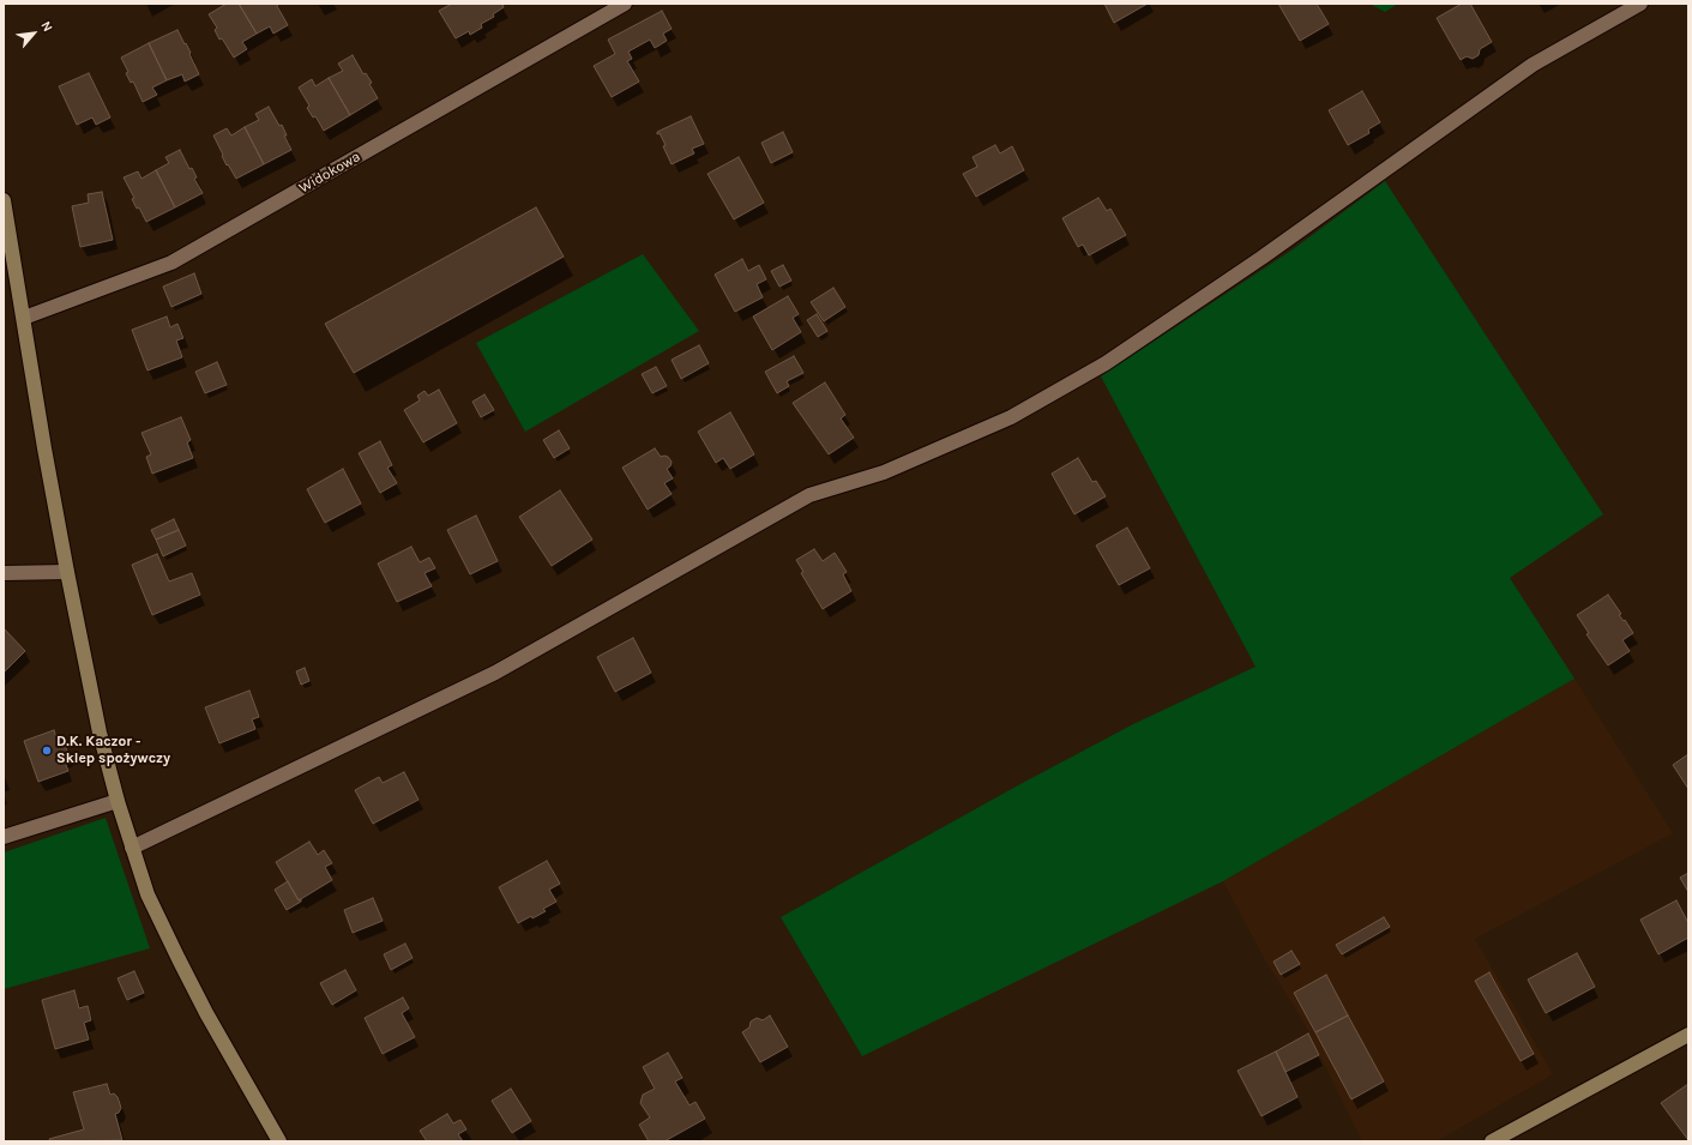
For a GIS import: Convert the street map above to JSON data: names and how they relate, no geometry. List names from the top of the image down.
{
  "streets": {
    "street": ["Widokowa"]
  },
  "places": ["D.K. Kaczor - Sklep spożywczy"],
  "north": "top right"
}
